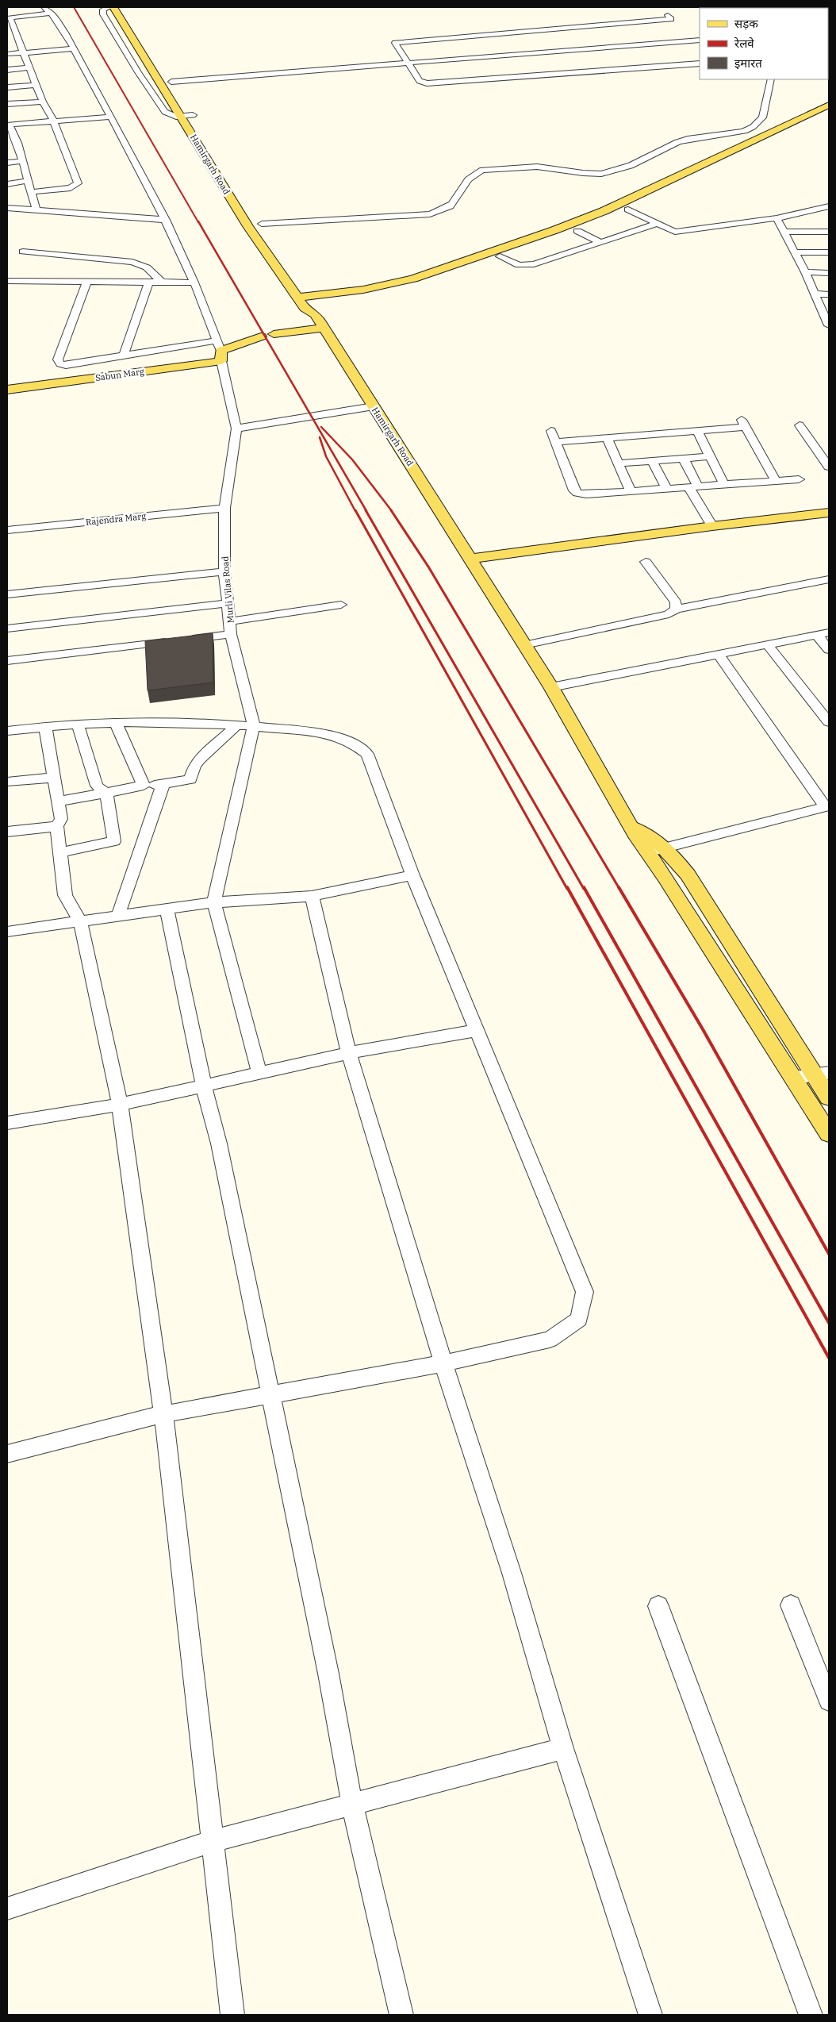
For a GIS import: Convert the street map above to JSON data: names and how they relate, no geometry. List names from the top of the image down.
{
  "streets": {
    "main road": ["Hamirgarh Road", "Sabun Marg"],
    "street": ["Rajendra Marg", "Murli Vilas Road"]
  },
  "crossings": [
    ["Sabun Marg", "Murli Vilas Road"],
    ["Rajendra Marg", "Murli Vilas Road"]
  ],
  "legend": ["सड़क", "रेलवे", "इमारत"]
}
